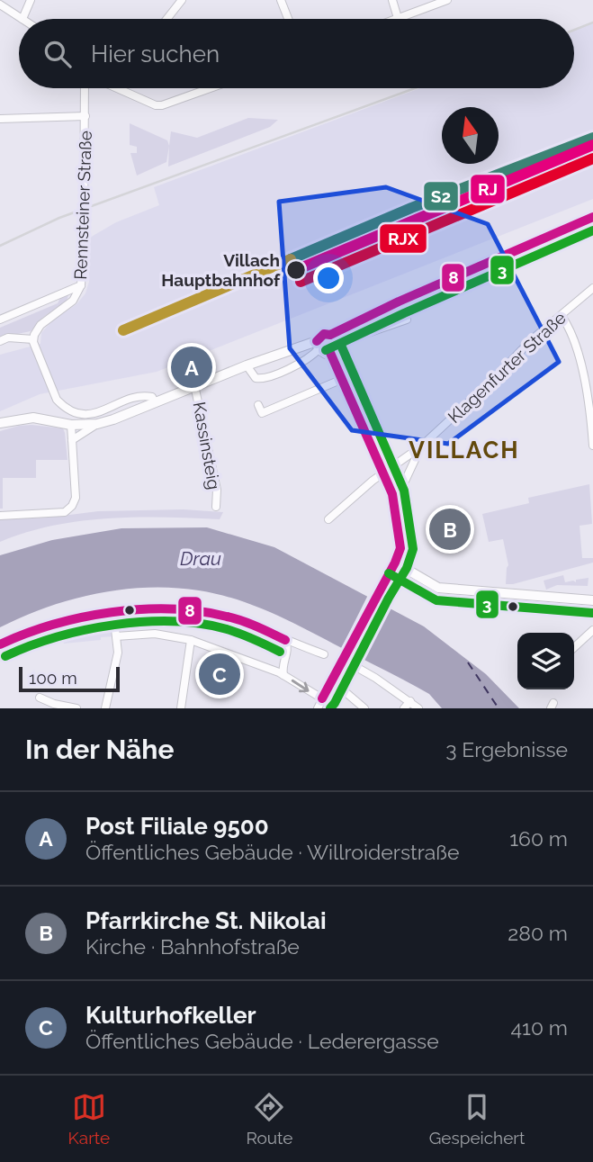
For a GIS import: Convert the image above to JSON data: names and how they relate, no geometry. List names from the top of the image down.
{
  "streets": {
    "street": ["Rennsteiner Straße", "Klagenfurter Straße", "Kassinsteig"]
  },
  "districts": ["VILLACH"],
  "water": ["Drau"],
  "places": ["Villach Hauptbahnhof"],
  "lines": [
    "transit line S2",
    "transit line RJ",
    "transit line RJX",
    "transit line 8",
    "transit line 3"
  ],
  "scale_bar": "100 m",
  "north": "top",
  "page": {
    "search": "Hier suchen",
    "pins": ["A", "B", "C"],
    "scale": "100 m",
    "heading": ["In der Nähe", "3 Ergebnisse"],
    "list": [
      {
        "mark": "A",
        "name": "Post Filiale 9500",
        "note": "Öffentliches Gebäude · Willroiderstraße",
        "value": "160 m"
      },
      {
        "mark": "B",
        "name": "Pfarrkirche St. Nikolai",
        "note": "Kirche · Bahnhofstraße",
        "value": "280 m"
      },
      {
        "mark": "C",
        "name": "Kulturhofkeller",
        "note": "Öffentliches Gebäude · Lederergasse",
        "value": "410 m"
      }
    ],
    "nav": ["Karte", "Route", "Gespeichert"]
  }
}
